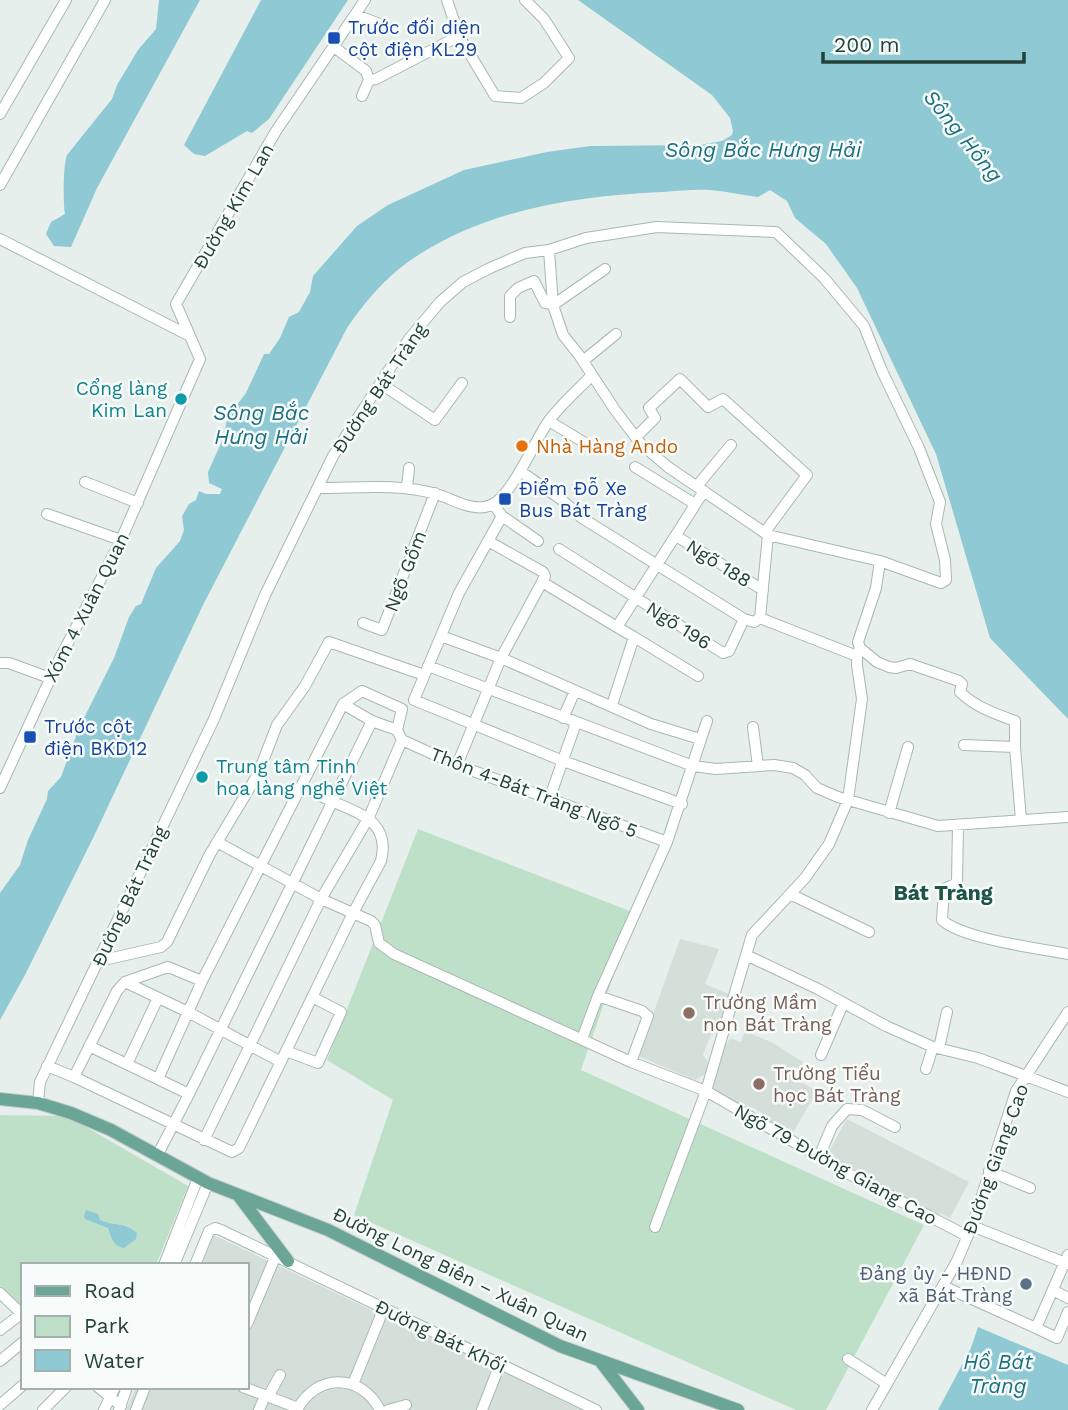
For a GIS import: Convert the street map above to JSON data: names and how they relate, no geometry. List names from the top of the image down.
{
  "streets": {
    "main road": ["Đường Long Biên – Xuân Quan"],
    "street": [
      "Đường Kim Lan",
      "Đường Bát Tràng",
      "Ngõ 188",
      "Ngõ Gốm",
      "Xóm 4 Xuân Quan",
      "Ngõ 196",
      "Thôn 4-Bát Tràng Ngõ 5",
      "Đường Giang Cao",
      "Ngõ 79 Đường Giang Cao",
      "Đường Bát Khối"
    ]
  },
  "crossings": [
    ["Đường Bát Tràng", "Đường Long Biên – Xuân Quan"],
    ["Đường Giang Cao", "Ngõ 79 Đường Giang Cao"]
  ],
  "districts": ["Bát Tràng"],
  "water": ["Sông Hồng", "Sông Bắc Hưng Hải", "Hồ Bát Tràng"],
  "places": {
    "transit": ["Trước đối diện cột điện KL29", "Điểm Đỗ Xe Bus Bát Tràng", "Trước cột điện BKD12"],
    "other": [
      "Cổng làng Kim Lan",
      "Nhà Hàng Ando",
      "Trung tâm Tinh hoa làng nghề Việt",
      "Trường Mầm non Bát Tràng",
      "Trường Tiểu học Bát Tràng",
      "Đảng ủy - HĐND xã Bát Tràng"
    ]
  },
  "legend": ["Road", "Park", "Water"],
  "scale_bar": "200 m"
}
